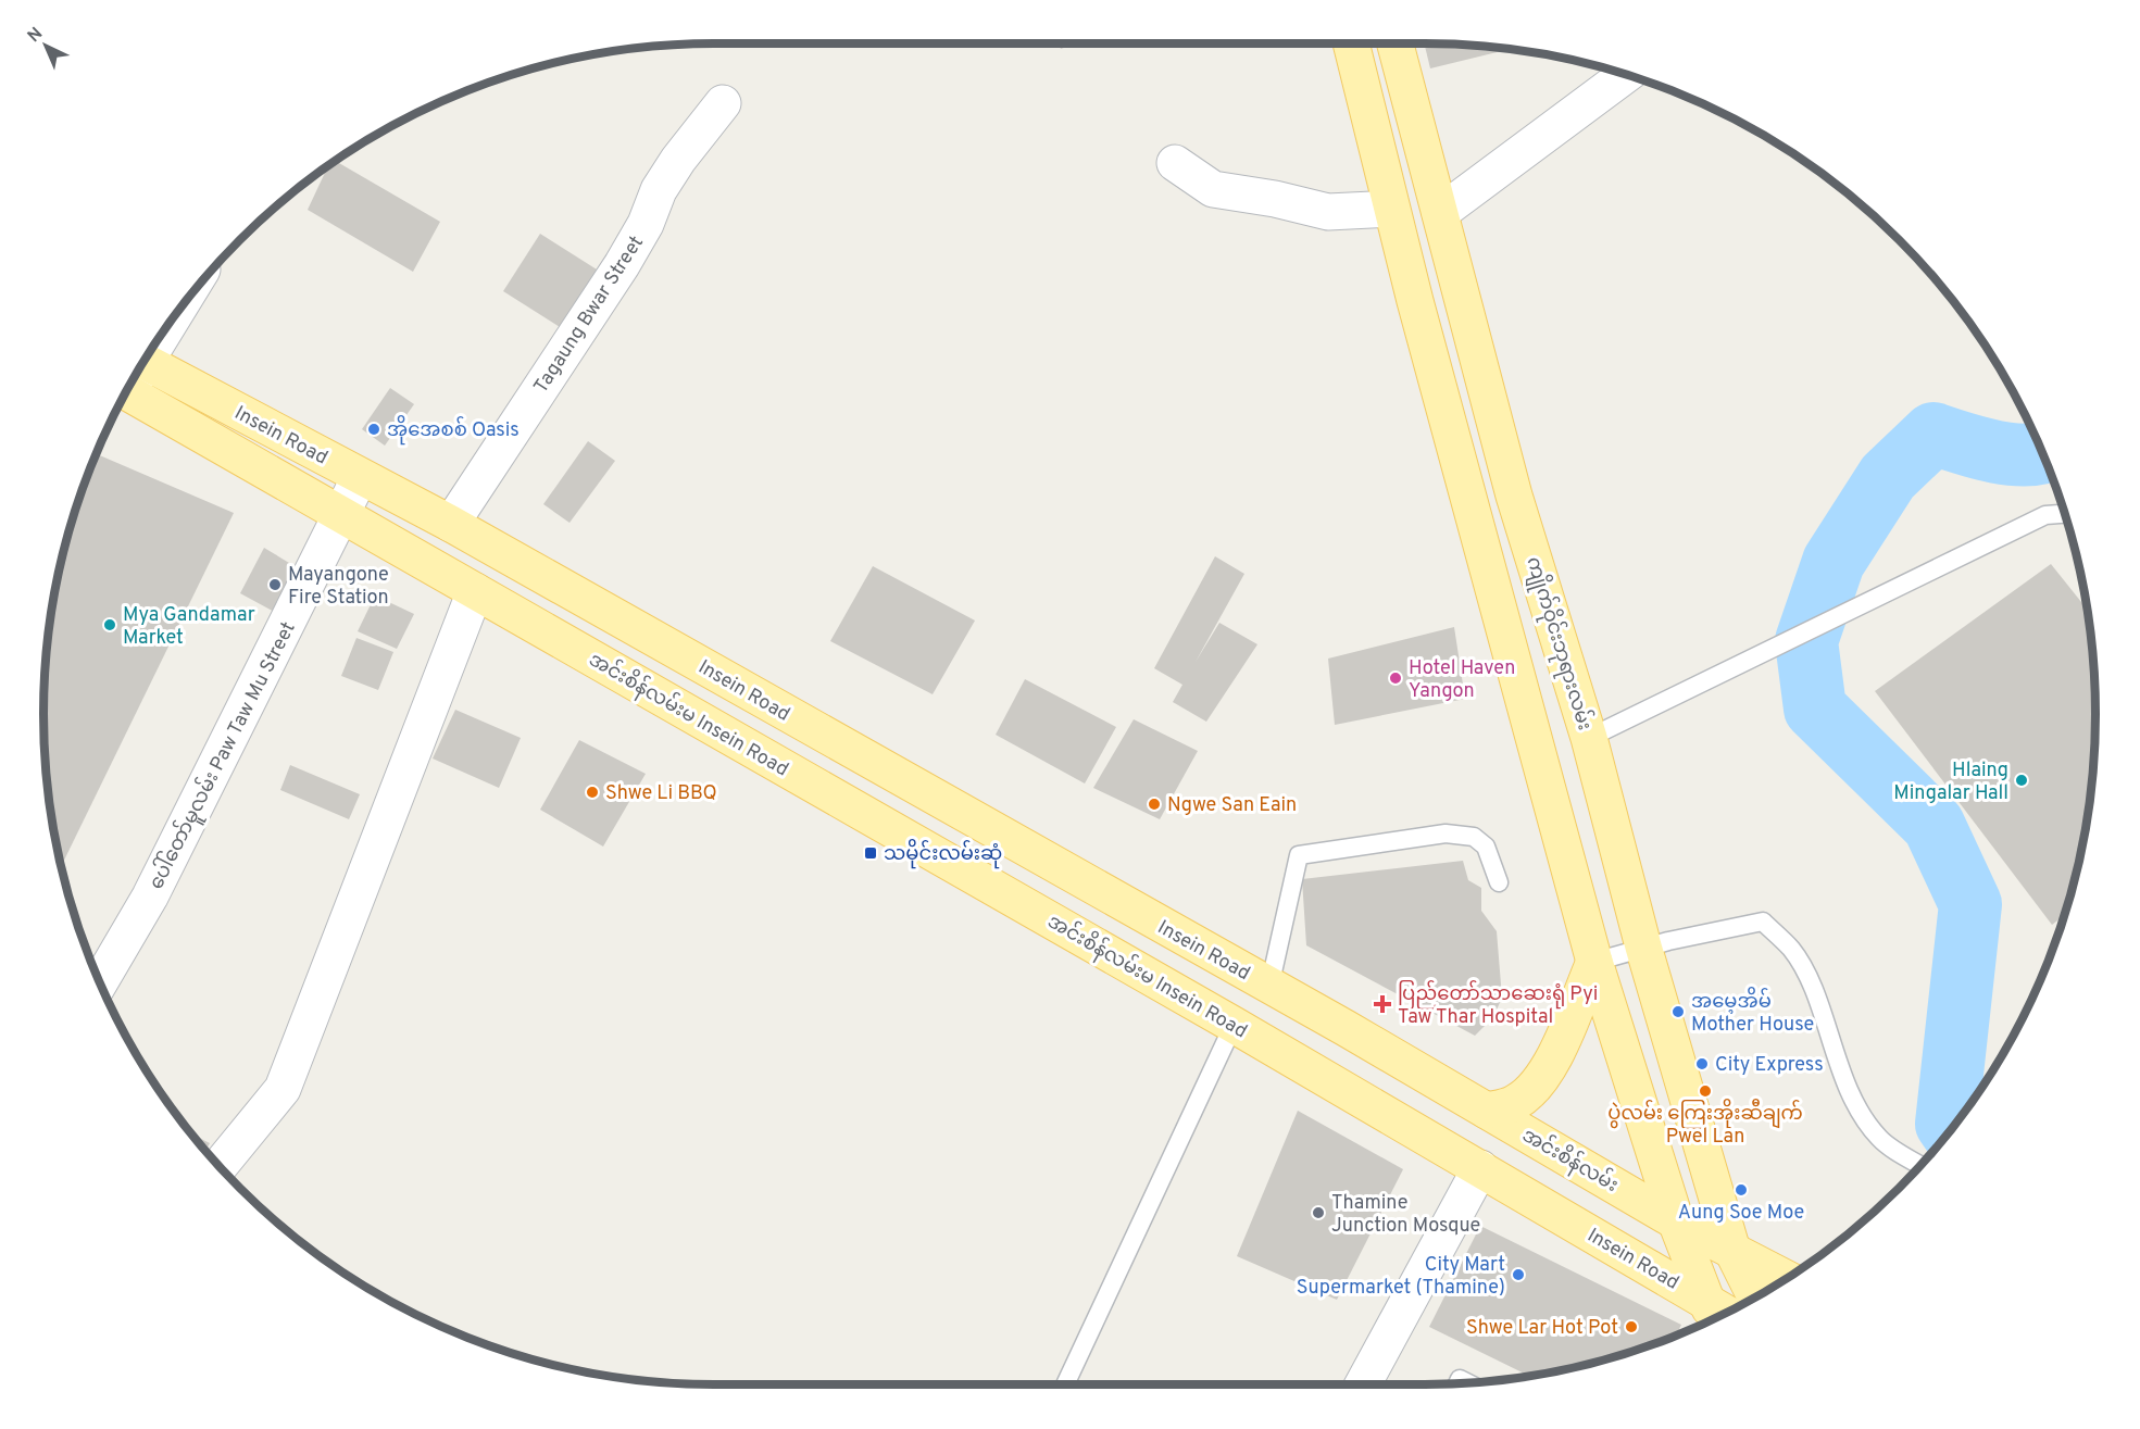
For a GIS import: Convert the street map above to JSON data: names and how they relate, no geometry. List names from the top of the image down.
{
  "streets": {
    "main road": [
      "Insein Road",
      "ကျိုက်ဝိုင်းဘုရားလမ်း",
      "အင်းစိန်လမ်းမ Insein Road",
      "အင်းစိန်လမ်း"
    ],
    "street": ["Tagaung Bwar Street", "ပေါ်တော်မူလမ်း Paw Taw Mu Street"]
  },
  "crossings": [
    ["Tagaung Bwar Street", "Insein Road"],
    ["Insein Road", "အင်းစိန်လမ်းမ Insein Road"],
    ["Insein Road", "ပေါ်တော်မူလမ်း Paw Taw Mu Street"],
    ["Insein Road", "အင်းစိန်လမ်း"],
    ["ကျိုက်ဝိုင်းဘုရားလမ်း", "အင်းစိန်လမ်း"],
    ["အင်းစိန်လမ်းမ Insein Road", "ပေါ်တော်မူလမ်း Paw Taw Mu Street"]
  ],
  "places": {
    "other": [
      "အိုအေစစ် Oasis",
      "Mayangone Fire Station",
      "Mya Gandamar Market",
      "Hotel Haven Yangon",
      "Hlaing Mingalar Hall",
      "Shwe Li BBQ",
      "Ngwe San Eain",
      "အမေ့အိမ် Mother House",
      "City Express",
      "ပွဲလမ်း ကြေးအိုးဆီချက် Pwel Lan",
      "Aung Soe Moe",
      "Thamine Junction Mosque",
      "City Mart Supermarket (Thamine)",
      "Shwe Lar Hot Pot"
    ],
    "transit": ["သမိုင်းလမ်းဆုံ"],
    "health": ["ပြည်တော်သာဆေးရုံ Pyi Taw Thar Hospital"]
  },
  "north": "top left"
}
